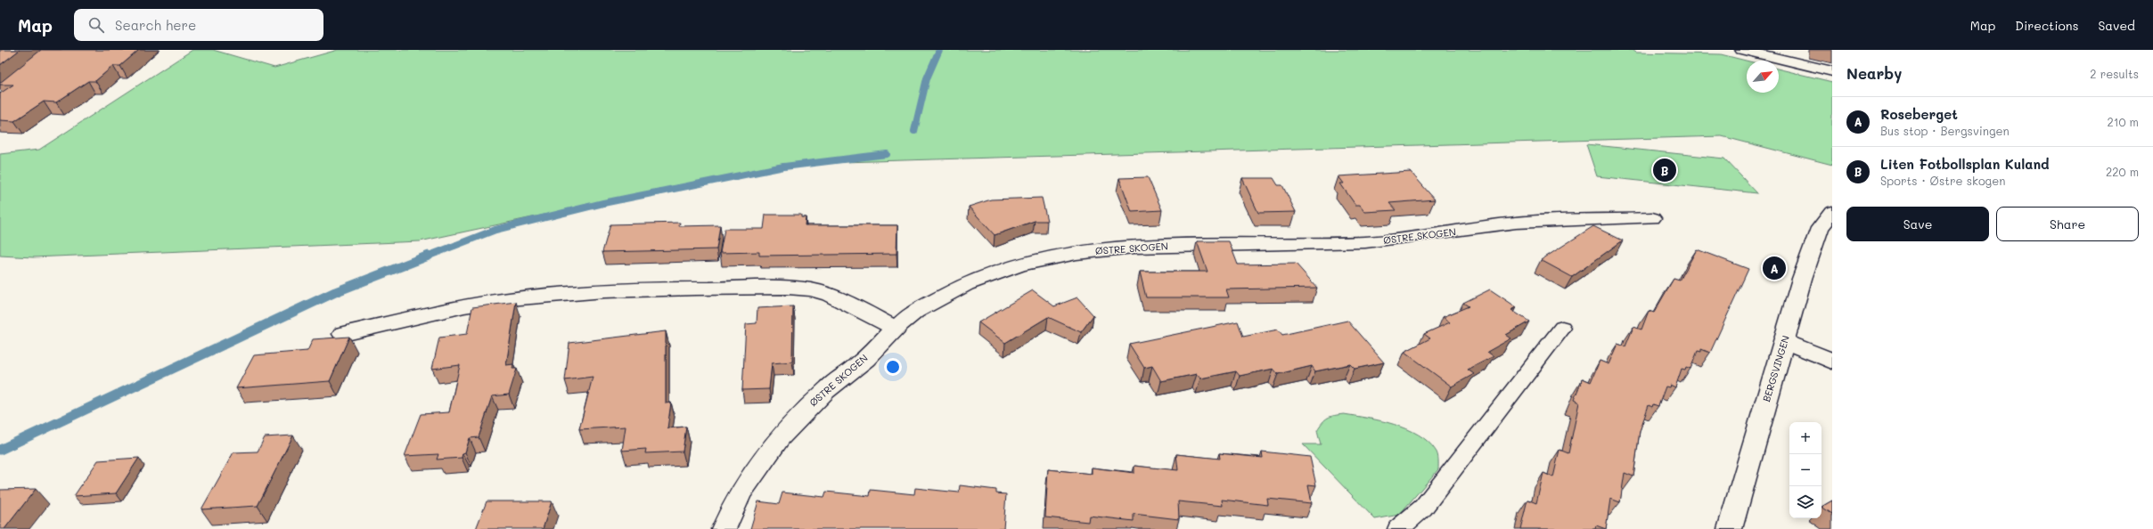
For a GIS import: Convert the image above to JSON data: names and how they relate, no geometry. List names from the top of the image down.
{
  "streets": {
    "street": ["ØSTRE SKOGEN", "BERGSVINGEN"]
  },
  "north": "top right",
  "page": {
    "header": "Map",
    "search": "Search here",
    "nav": ["Map", "Directions", "Saved"],
    "heading": ["Nearby", "2 results"],
    "list": [
      {
        "mark": "A",
        "name": "Roseberget",
        "note": "Bus stop · Bergsvingen",
        "value": "210 m"
      },
      {
        "mark": "B",
        "name": "Liten Fotbollsplan Kuland",
        "note": "Sports · Østre skogen",
        "value": "220 m"
      }
    ],
    "pins": ["B", "A"],
    "buttons": ["Save", "Share"],
    "map_buttons": ["+", "−"]
  }
}
